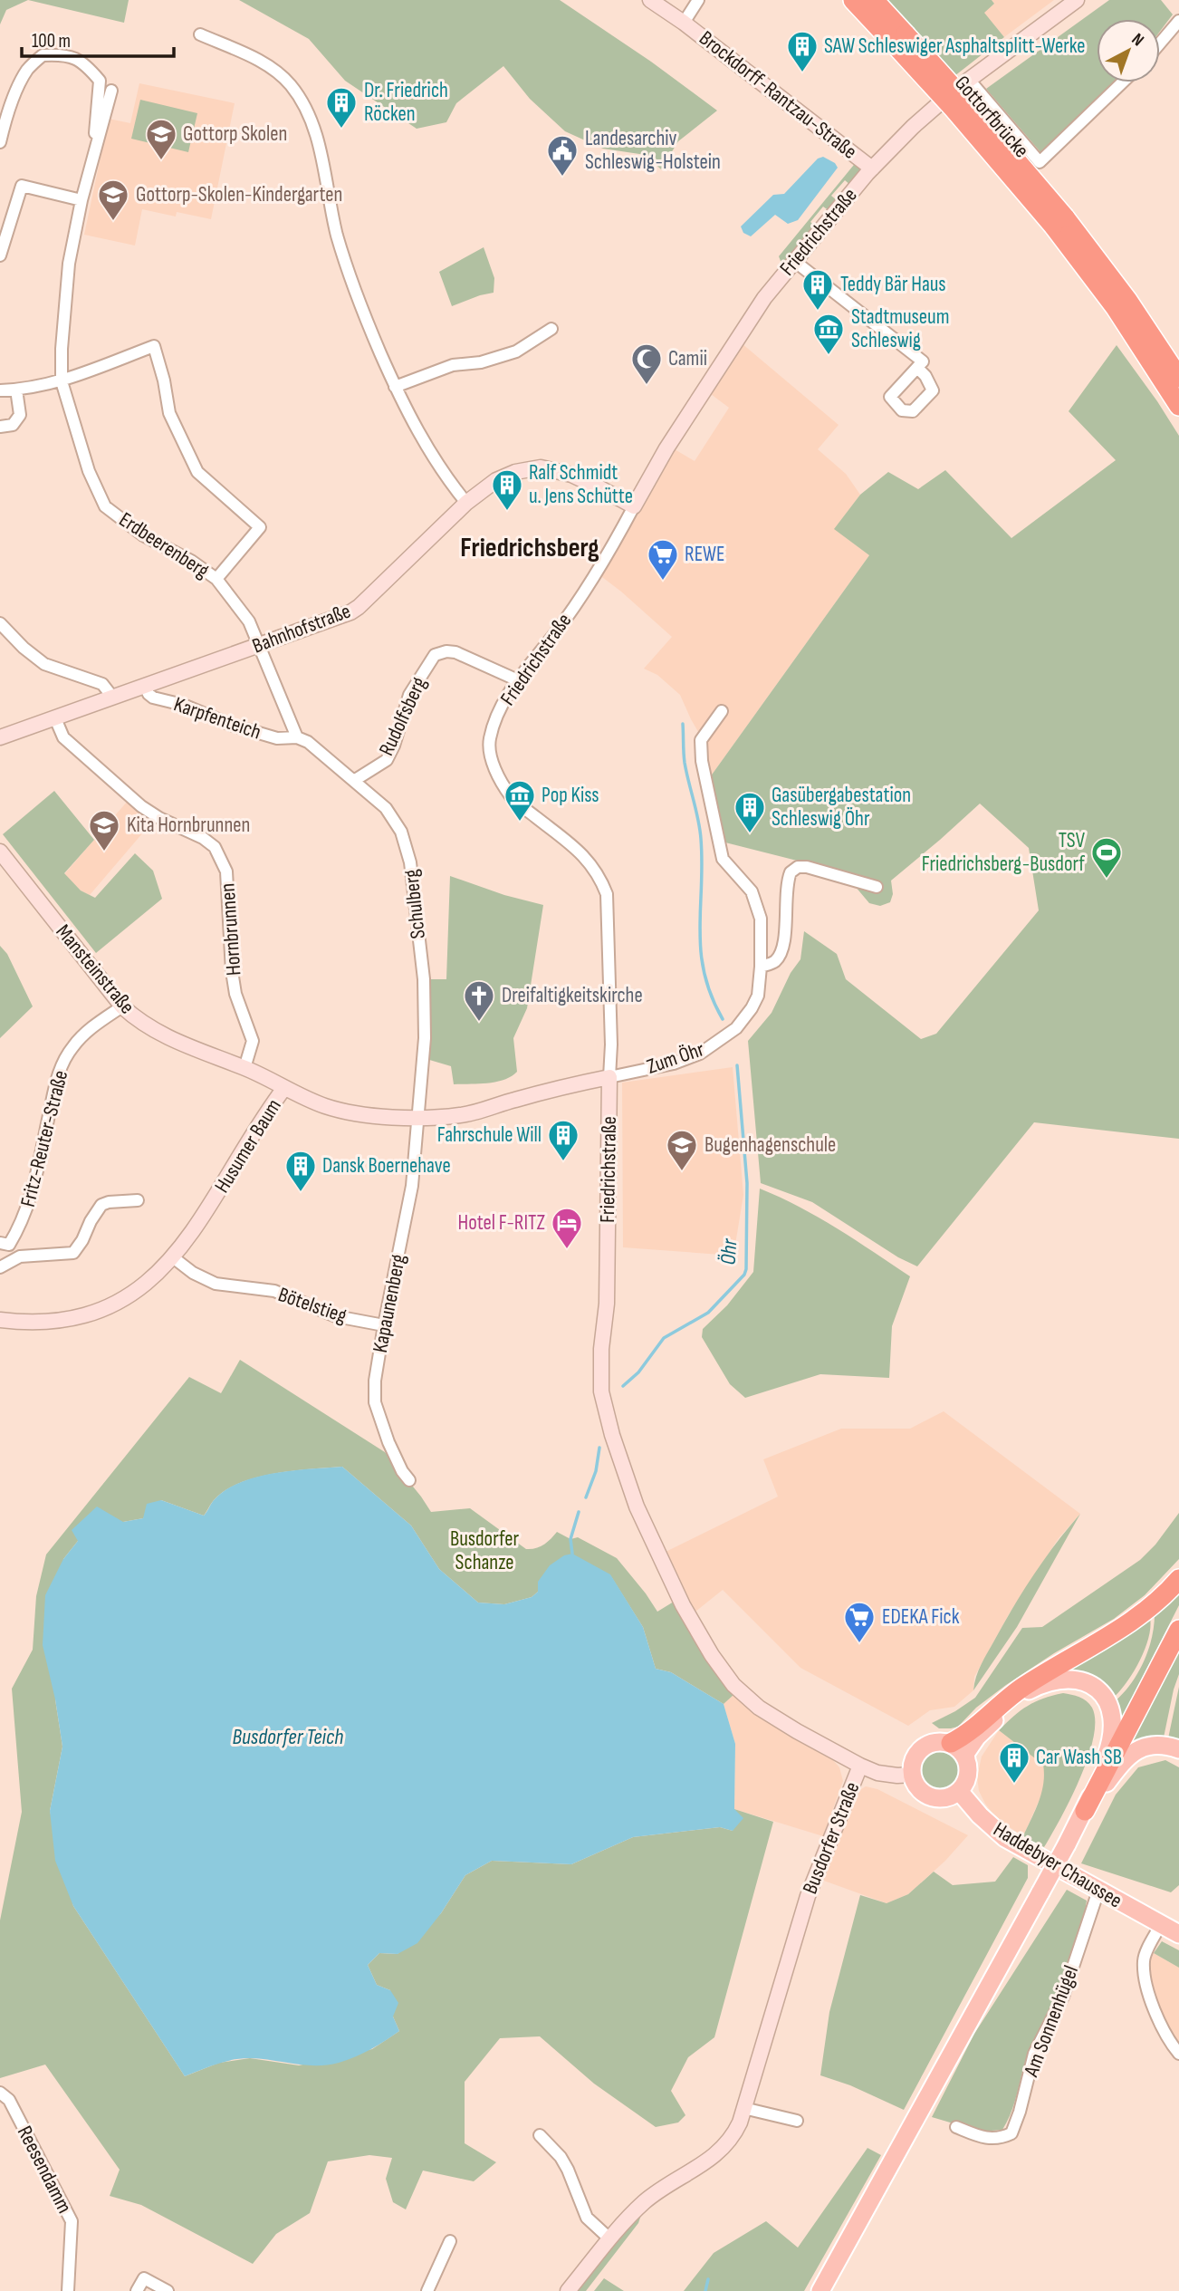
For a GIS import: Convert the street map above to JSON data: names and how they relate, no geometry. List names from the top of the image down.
{
  "streets": {
    "highway": ["Gottorfbrücke"],
    "main road": ["Haddebyer Chaussee"],
    "street": [
      "Brockdorff-Rantzau-Straße",
      "Friedrichstraße",
      "Erdbeerenberg",
      "Bahnhofstraße",
      "Rudolfsberg",
      "Karpfenteich",
      "Schulberg",
      "Hornbrunnen",
      "Mansteinstraße",
      "Zum Öhr",
      "Fritz-Reuter-Straße",
      "Husumer Baum",
      "Kapaunenberg",
      "Bötelstieg",
      "Busdorfer Straße",
      "Am Sonnenhügel",
      "Reesendamm"
    ]
  },
  "crossings": [
    ["Brockdorff-Rantzau-Straße", "Friedrichstraße"],
    ["Friedrichstraße", "Bahnhofstraße"],
    ["Friedrichstraße", "Rudolfsberg"],
    ["Friedrichstraße", "Zum Öhr"],
    ["Friedrichstraße", "Husumer Baum"],
    ["Friedrichstraße", "Busdorfer Straße"],
    ["Erdbeerenberg", "Bahnhofstraße"],
    ["Erdbeerenberg", "Karpfenteich"],
    ["Erdbeerenberg", "Schulberg"],
    ["Bahnhofstraße", "Karpfenteich"],
    ["Bahnhofstraße", "Hornbrunnen"],
    ["Rudolfsberg", "Schulberg"],
    ["Karpfenteich", "Schulberg"],
    ["Schulberg", "Husumer Baum"],
    ["Schulberg", "Kapaunenberg"],
    ["Hornbrunnen", "Mansteinstraße"],
    ["Mansteinstraße", "Fritz-Reuter-Straße"],
    ["Mansteinstraße", "Husumer Baum"],
    ["Zum Öhr", "Husumer Baum"],
    ["Husumer Baum", "Kapaunenberg"],
    ["Husumer Baum", "Bötelstieg"],
    ["Kapaunenberg", "Bötelstieg"],
    ["Haddebyer Chaussee", "Am Sonnenhügel"]
  ],
  "districts": ["Friedrichsberg"],
  "water": ["Öhr", "Busdorfer Teich"],
  "parks": ["Busdorfer Schanze"],
  "places": {
    "building": [
      "SAW Schleswiger Asphaltsplitt-Werke",
      "Dr. Friedrich Röcken",
      "Teddy Bär Haus",
      "Ralf Schmidt u. Jens Schütte",
      "Gasübergabestation Schleswig Öhr",
      "Fahrschule Will",
      "Dansk Boernehave",
      "Car Wash SB"
    ],
    "school or university": [
      "Gottorp Skolen",
      "Gottorp-Skolen-Kindergarten",
      "Kita Hornbrunnen",
      "Bugenhagenschule"
    ],
    "public building": ["Landesarchiv Schleswig-Holstein"],
    "museum": ["Stadtmuseum Schleswig", "Pop Kiss"],
    "mosque": ["Camii"],
    "supermarket": ["REWE", "EDEKA Fick"],
    "sports": ["TSV Friedrichsberg-Busdorf"],
    "church": ["Dreifaltigkeitskirche"],
    "hotel": ["Hotel F-RITZ"]
  },
  "scale_bar": "100 m",
  "north": "top right"
}
